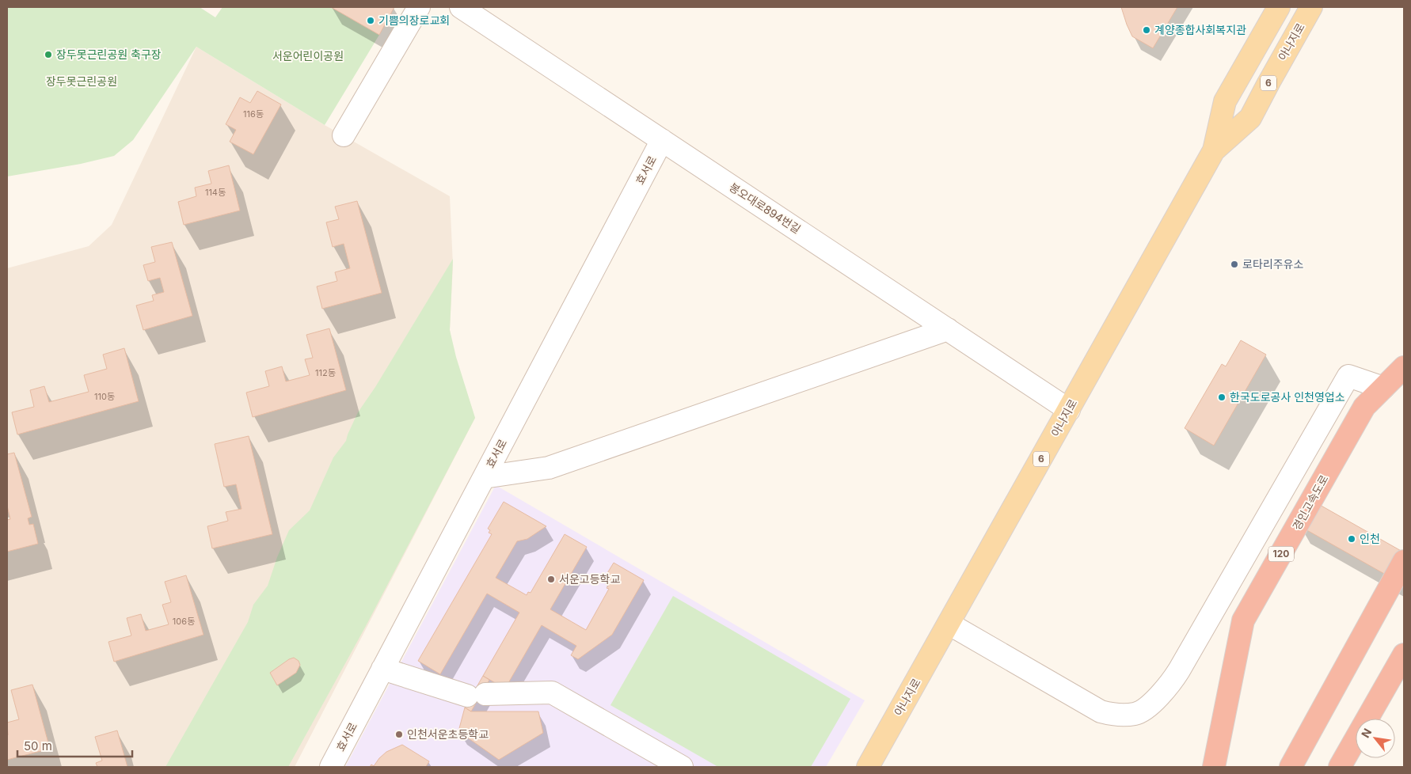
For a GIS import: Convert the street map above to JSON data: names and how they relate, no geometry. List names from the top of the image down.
{
  "streets": {
    "highway": ["경인고속도로", "120"],
    "main road": ["아나지로", "6"],
    "street": ["효서로", "봉오대로894번길"]
  },
  "crossings": [
    ["아나지로", "봉오대로894번길"],
    ["효서로", "봉오대로894번길"]
  ],
  "parks": ["서운어린이공원", "장두못근린공원"],
  "places": [
    "기쁨의장로교회",
    "계양종합사회복지관",
    "장두못근린공원 축구장",
    "로타리주유소",
    "한국도로공사 인천영업소",
    "인천",
    "서운고등학교",
    "인천서운초등학교"
  ],
  "house_numbers": [
    "116동",
    "114동",
    "112동",
    "110동",
    "106동"
  ],
  "scale_bar": "50 m",
  "north": "top left"
}
